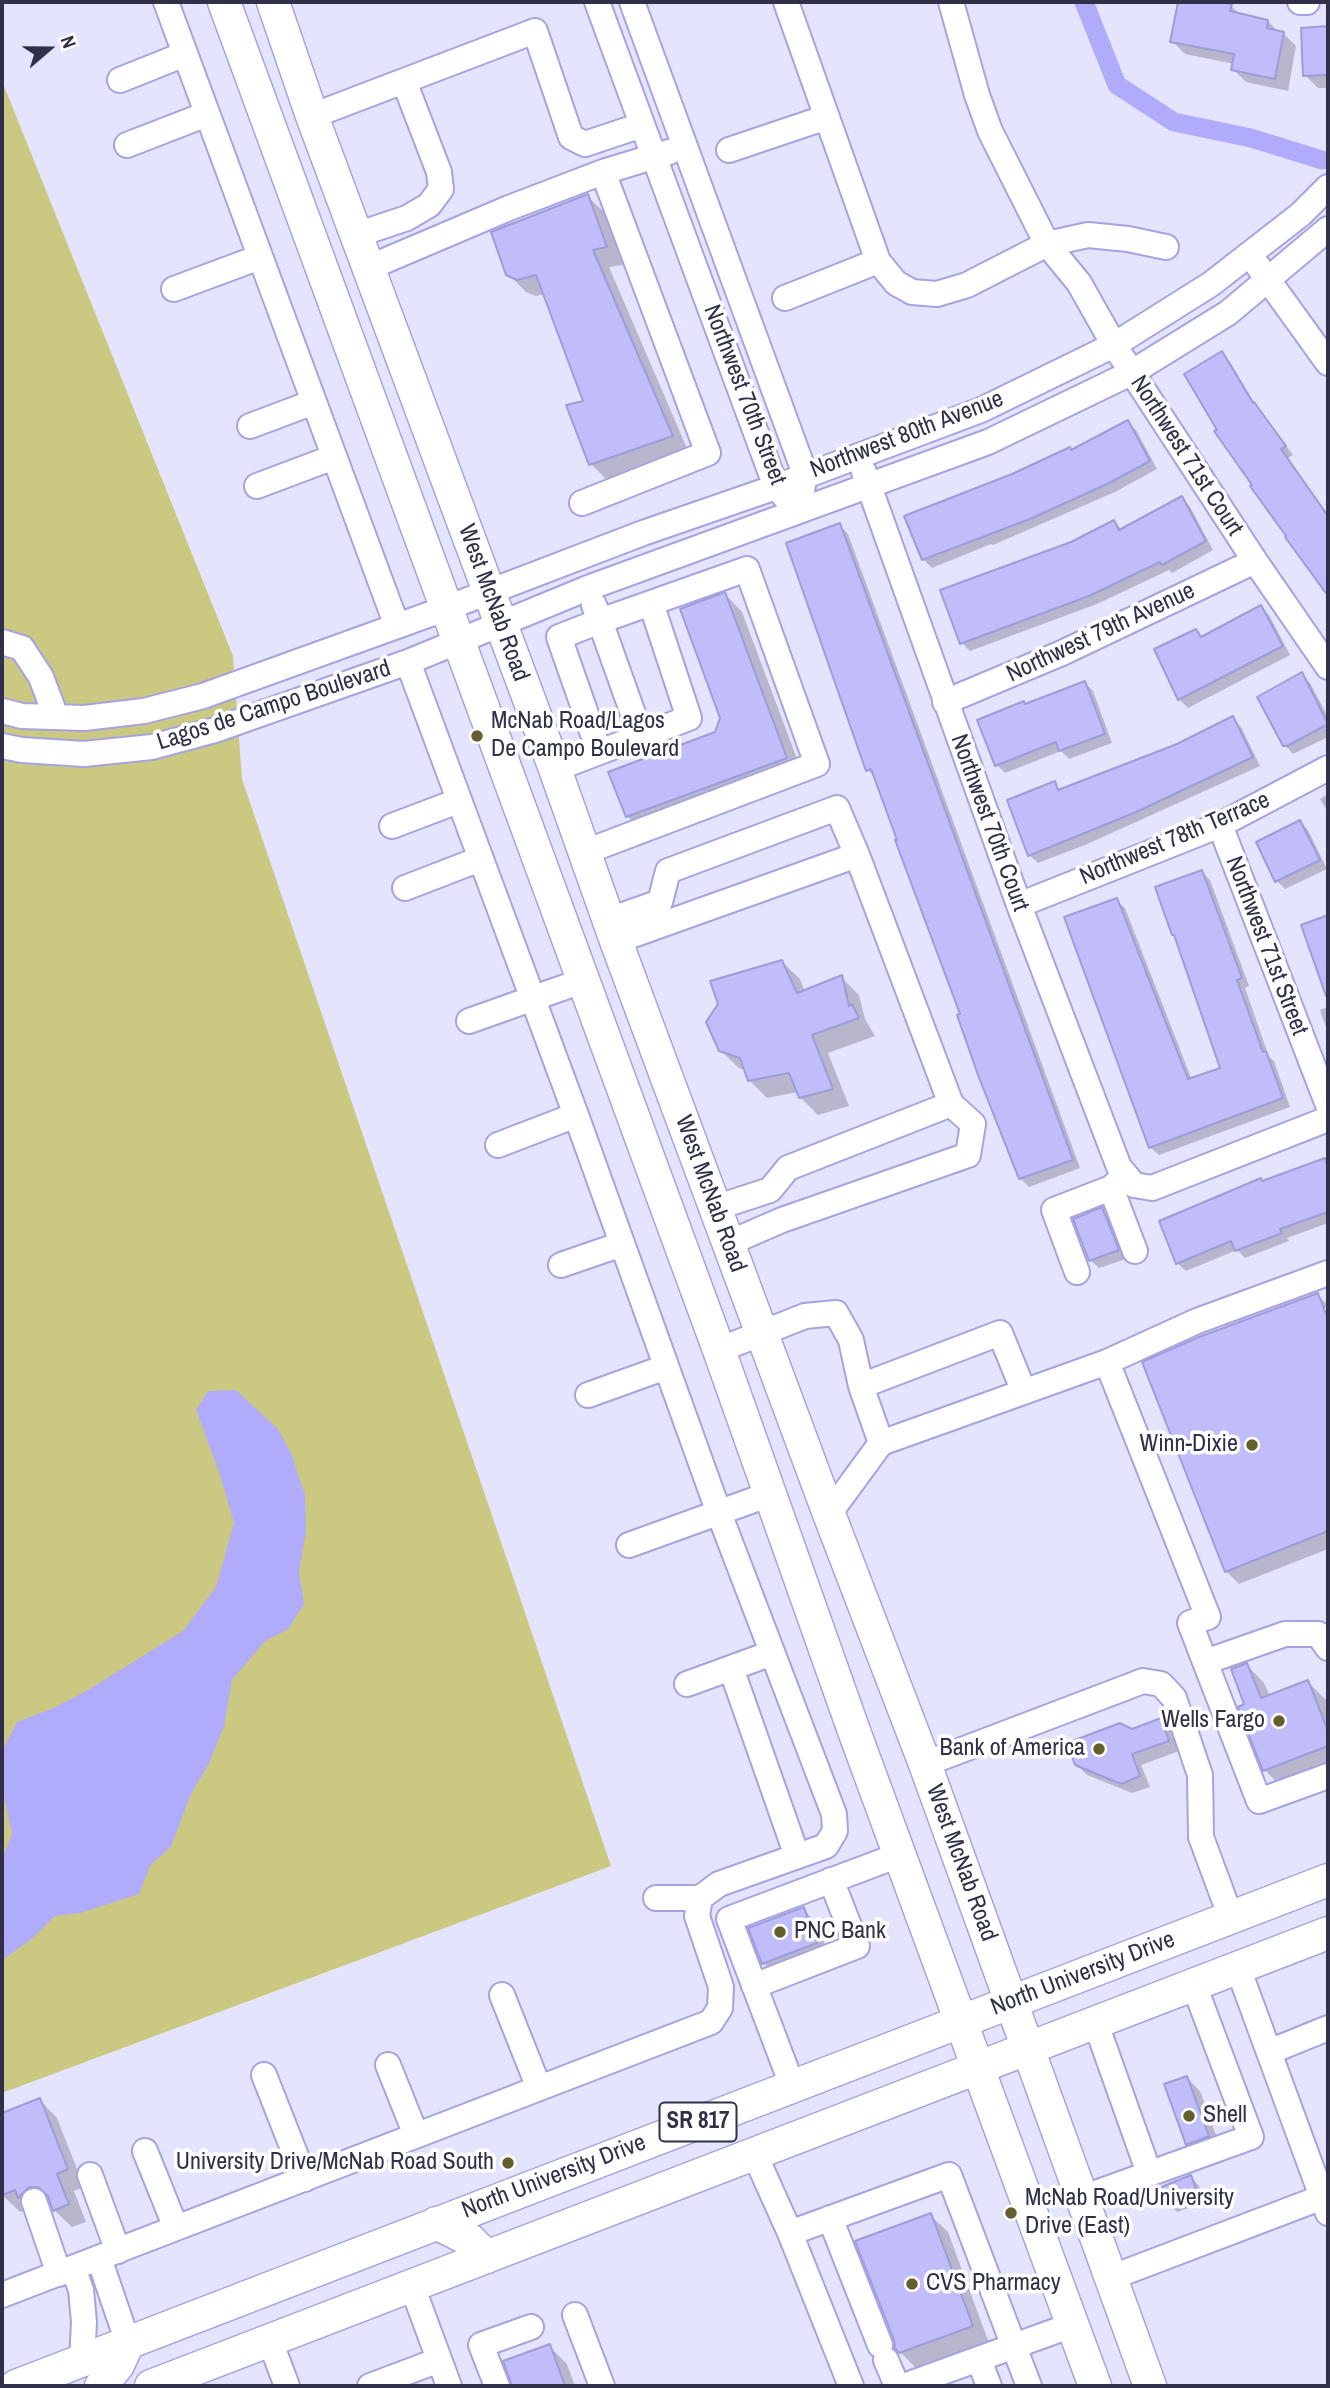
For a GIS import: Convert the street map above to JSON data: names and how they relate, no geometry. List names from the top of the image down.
{
  "streets": {
    "main road": ["West McNab Road", "North University Drive", "SR 817"],
    "street": [
      "Northwest 70th Street",
      "Northwest 80th Avenue",
      "Northwest 71st Court",
      "Northwest 79th Avenue",
      "Lagos de Campo Boulevard",
      "Northwest 70th Court",
      "Northwest 78th Terrace",
      "Northwest 71st Street"
    ]
  },
  "crossings": [
    ["Northwest 70th Street", "Northwest 80th Avenue"],
    ["Northwest 80th Avenue", "Northwest 71st Court"],
    ["Northwest 80th Avenue", "West McNab Road"],
    ["Northwest 80th Avenue", "Lagos de Campo Boulevard"],
    ["Northwest 80th Avenue", "Northwest 70th Court"],
    ["Northwest 71st Court", "Northwest 79th Avenue"],
    ["West McNab Road", "Lagos de Campo Boulevard"],
    ["West McNab Road", "North University Drive"],
    ["Northwest 79th Avenue", "Northwest 70th Court"],
    ["Northwest 70th Court", "Northwest 78th Terrace"],
    ["Northwest 78th Terrace", "Northwest 71st Street"]
  ],
  "places": [
    "McNab Road/Lagos De Campo Boulevard",
    "Winn-Dixie",
    "Wells Fargo",
    "Bank of America",
    "PNC Bank",
    "Shell",
    "University Drive/McNab Road South",
    "McNab Road/University Drive (East)",
    "CVS Pharmacy"
  ],
  "north": "right"
}
